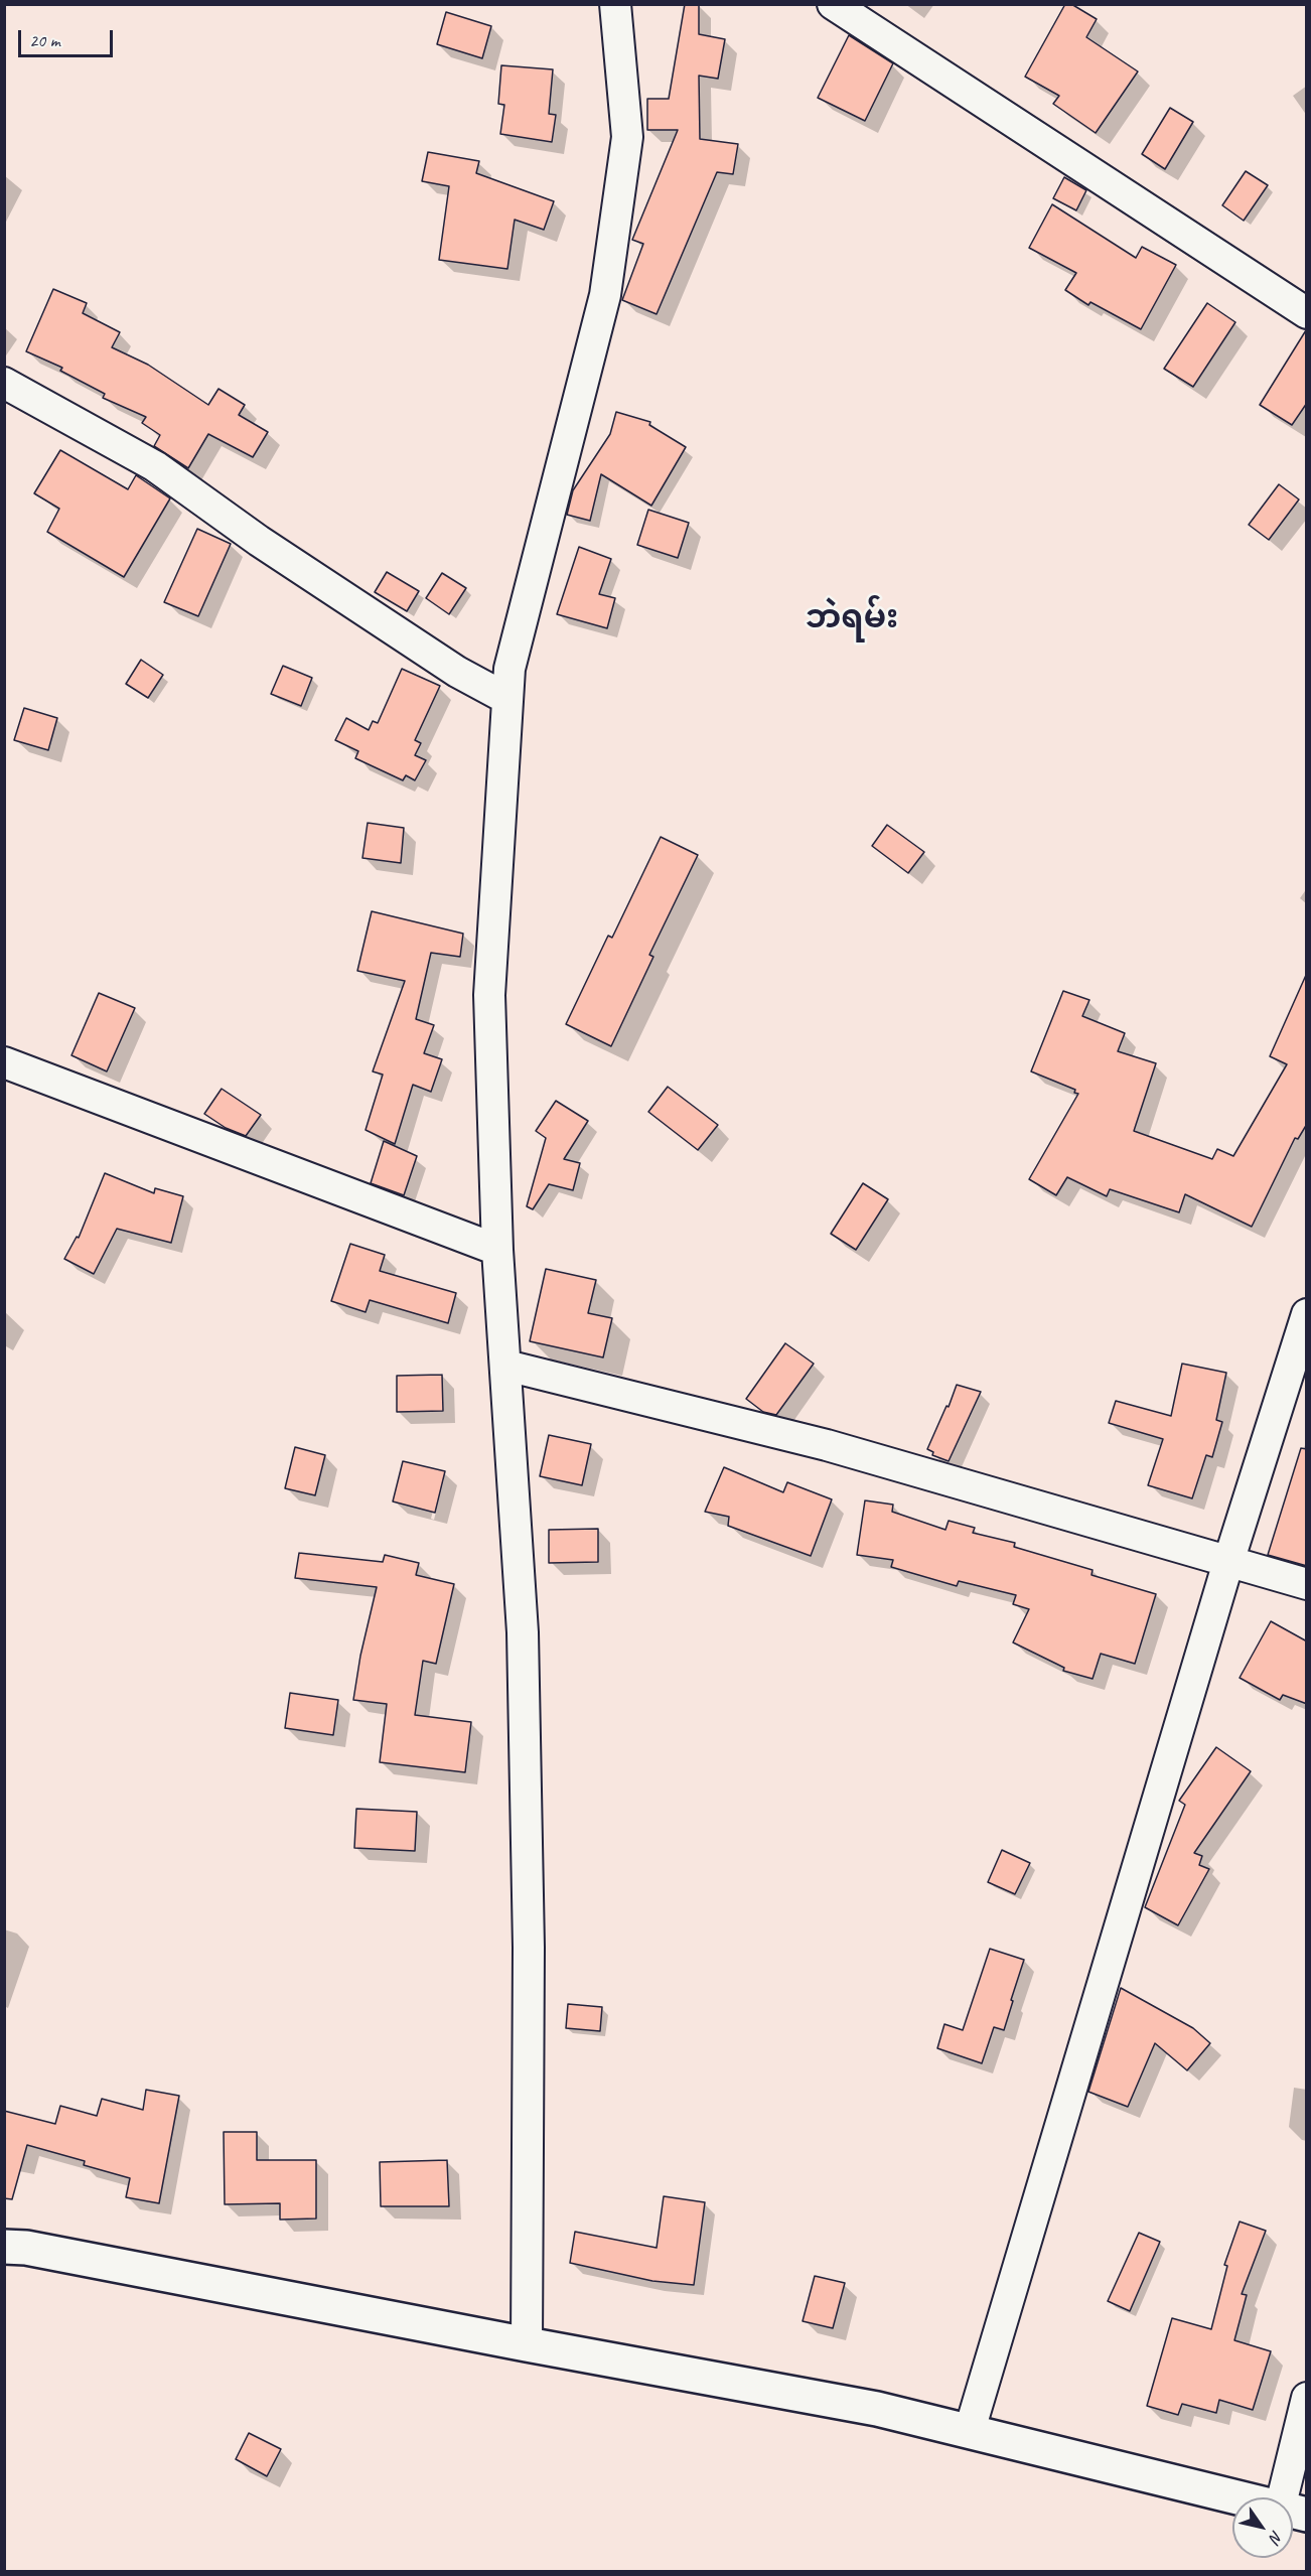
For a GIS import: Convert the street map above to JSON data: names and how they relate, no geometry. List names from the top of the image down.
{
  "districts": ["ဘဲရမ်း"],
  "scale_bar": "20 m",
  "north": "bottom right"
}
